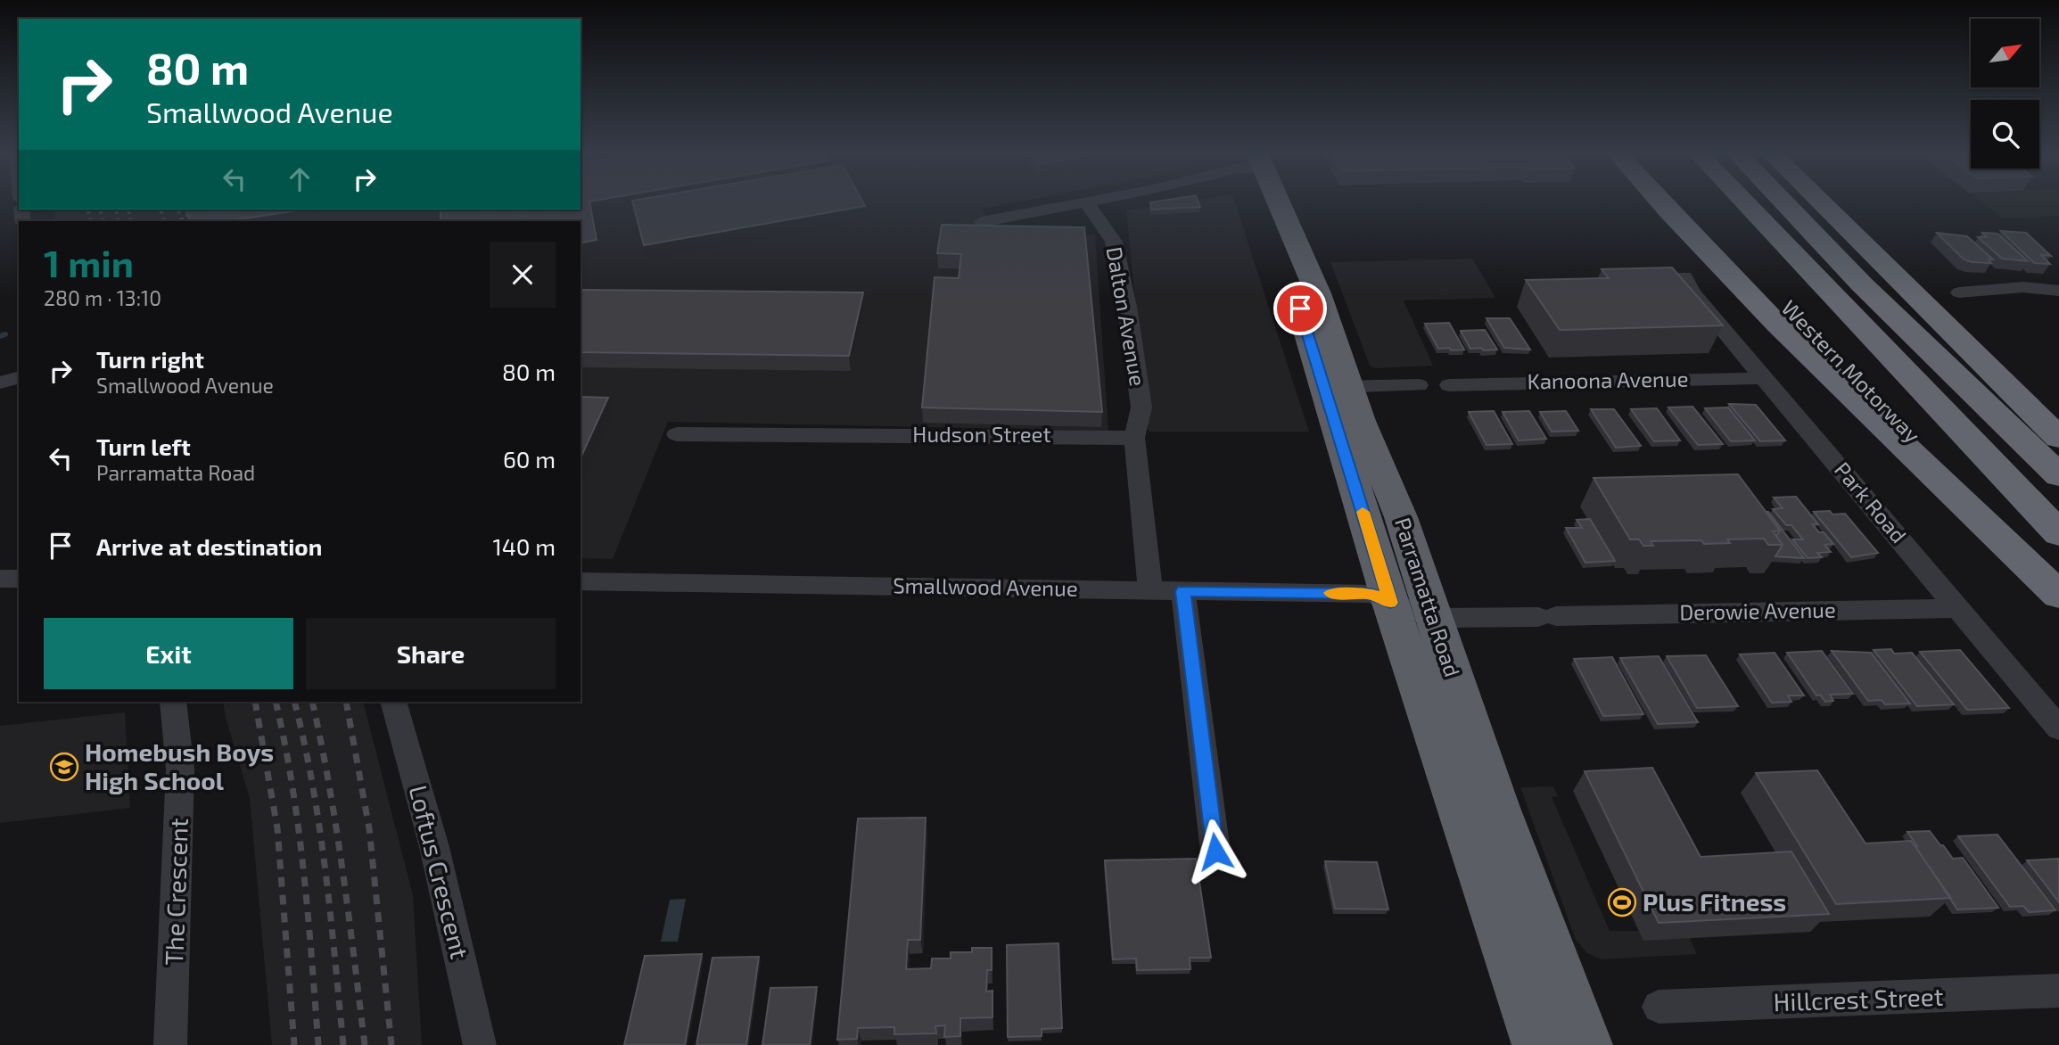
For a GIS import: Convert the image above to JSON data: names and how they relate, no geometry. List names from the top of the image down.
{
  "streets": {
    "highway": ["Western Motorway", "Parramatta Road"],
    "street": [
      "Dalton Avenue",
      "Kanoona Avenue",
      "Hudson Street",
      "Park Road",
      "Smallwood Avenue",
      "Derowie Avenue",
      "Loftus Crescent",
      "The Crescent",
      "Hillcrest Street"
    ]
  },
  "crossings": [
    ["Dalton Avenue", "Hudson Street"],
    ["Kanoona Avenue", "Park Road"],
    ["Park Road", "Derowie Avenue"],
    ["Smallwood Avenue", "Parramatta Road"],
    ["Smallwood Avenue", "Derowie Avenue"],
    ["Parramatta Road", "Derowie Avenue"]
  ],
  "places": {
    "school or university": ["Homebush Boys High School"],
    "sports": ["Plus Fitness"]
  },
  "north": "top right",
  "page": {
    "turn": ["80 m", "Smallwood Avenue"],
    "heading": ["1 min", "280 m · 13:10"],
    "list": [
      {
        "name": "Turn right",
        "note": "Smallwood Avenue",
        "value": "80 m"
      },
      {
        "name": "Turn left",
        "note": "Parramatta Road",
        "value": "60 m"
      },
      {
        "name": "Arrive at destination",
        "value": "140 m"
      }
    ],
    "buttons": ["Exit", "Share"]
  }
}
